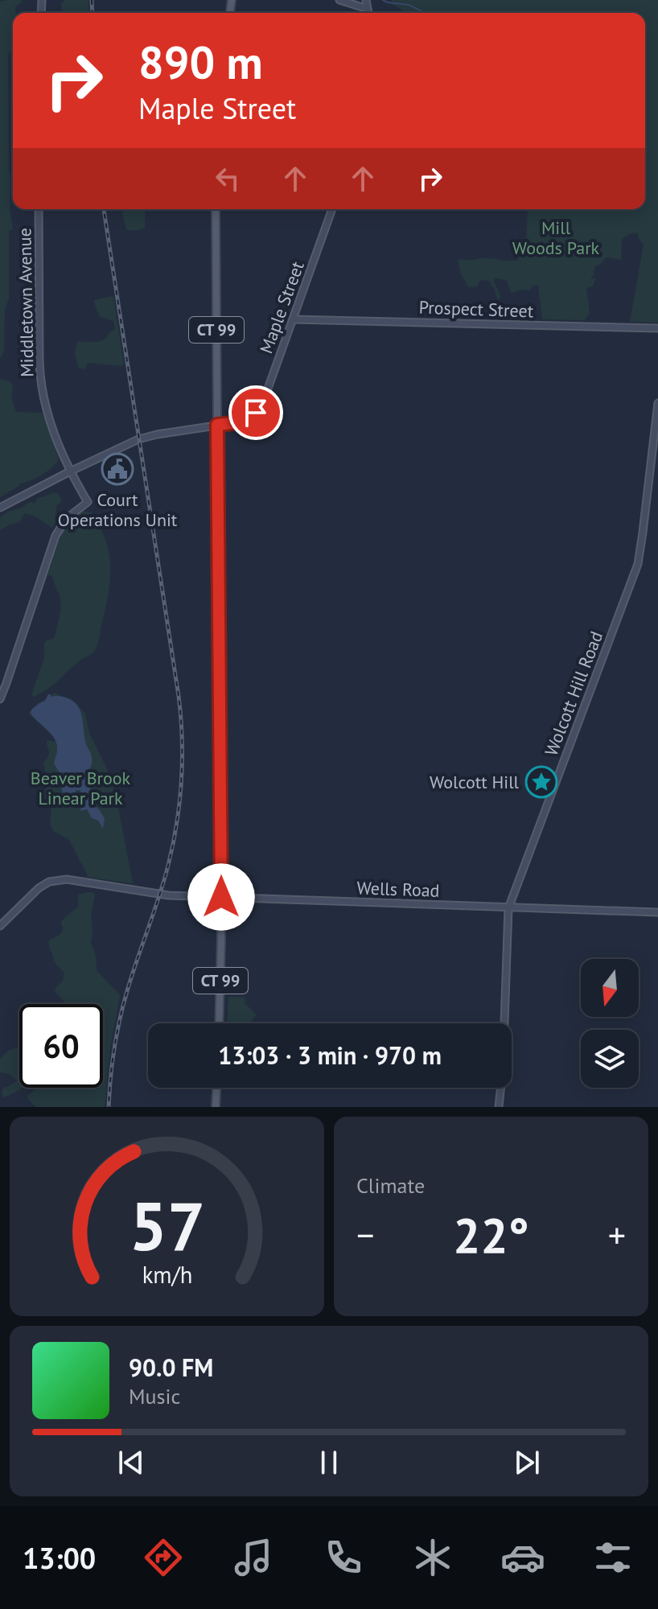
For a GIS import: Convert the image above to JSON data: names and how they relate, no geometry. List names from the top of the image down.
{
  "streets": {
    "main road": ["CT 99"],
    "street": [
      "Middletown Avenue",
      "Maple Street",
      "Prospect Street",
      "Wolcott Hill Road",
      "Wells Road"
    ]
  },
  "crossings": [
    ["Middletown Avenue", "Maple Street"],
    ["Maple Street", "Prospect Street"],
    ["Maple Street", "CT 99"],
    ["CT 99", "Wells Road"],
    ["Wolcott Hill Road", "Wells Road"]
  ],
  "parks": ["Mill Woods Park", "Beaver Brook Linear Park"],
  "places": {
    "public building": ["Court Operations Unit"],
    "place": ["Wolcott Hill"]
  },
  "north": "bottom",
  "page": {
    "turn": ["890 m", "Maple Street"],
    "limit": "60",
    "trip": "13:03 · 3 min · 970 m",
    "tile": "Climate",
    "heat": ["−", "22°", "+"],
    "song": ["90.0 FM", "Music"],
    "tabs": "13:00",
    "gauge": ["57", "km/h"]
  }
}
